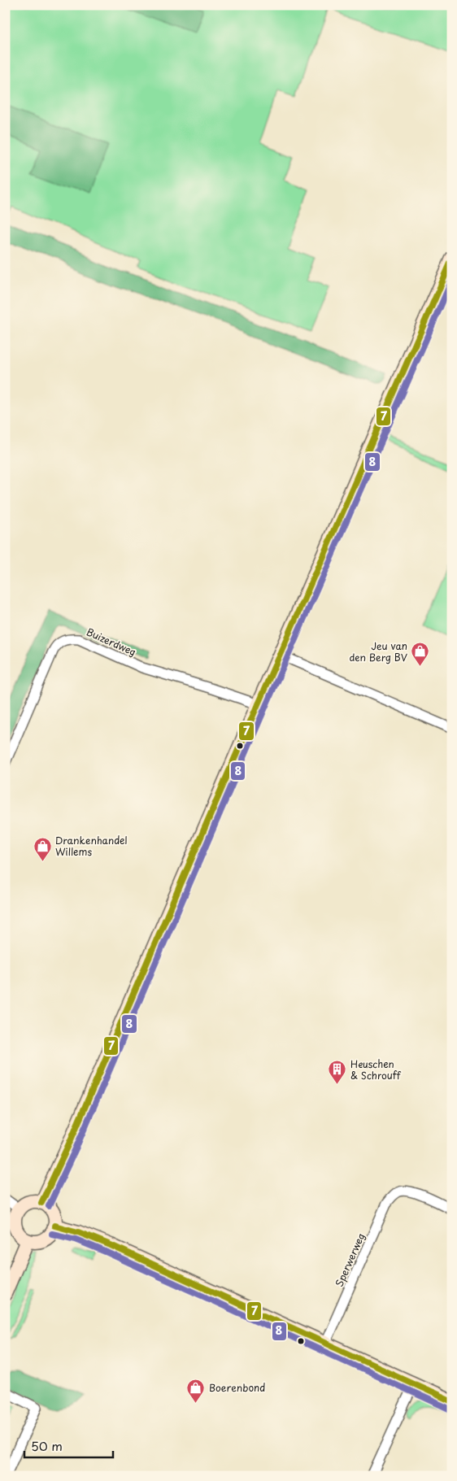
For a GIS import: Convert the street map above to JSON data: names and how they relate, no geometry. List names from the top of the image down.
{
  "streets": {
    "street": ["Buizerdweg", "Sperwerweg"]
  },
  "places": {
    "shop": ["Jeu van den Berg BV", "Drankenhandel Willems", "Boerenbond"],
    "building": ["Heuschen & Schrouff"]
  },
  "lines": ["transit line 7", "transit line 8"],
  "scale_bar": "50 m"
}
